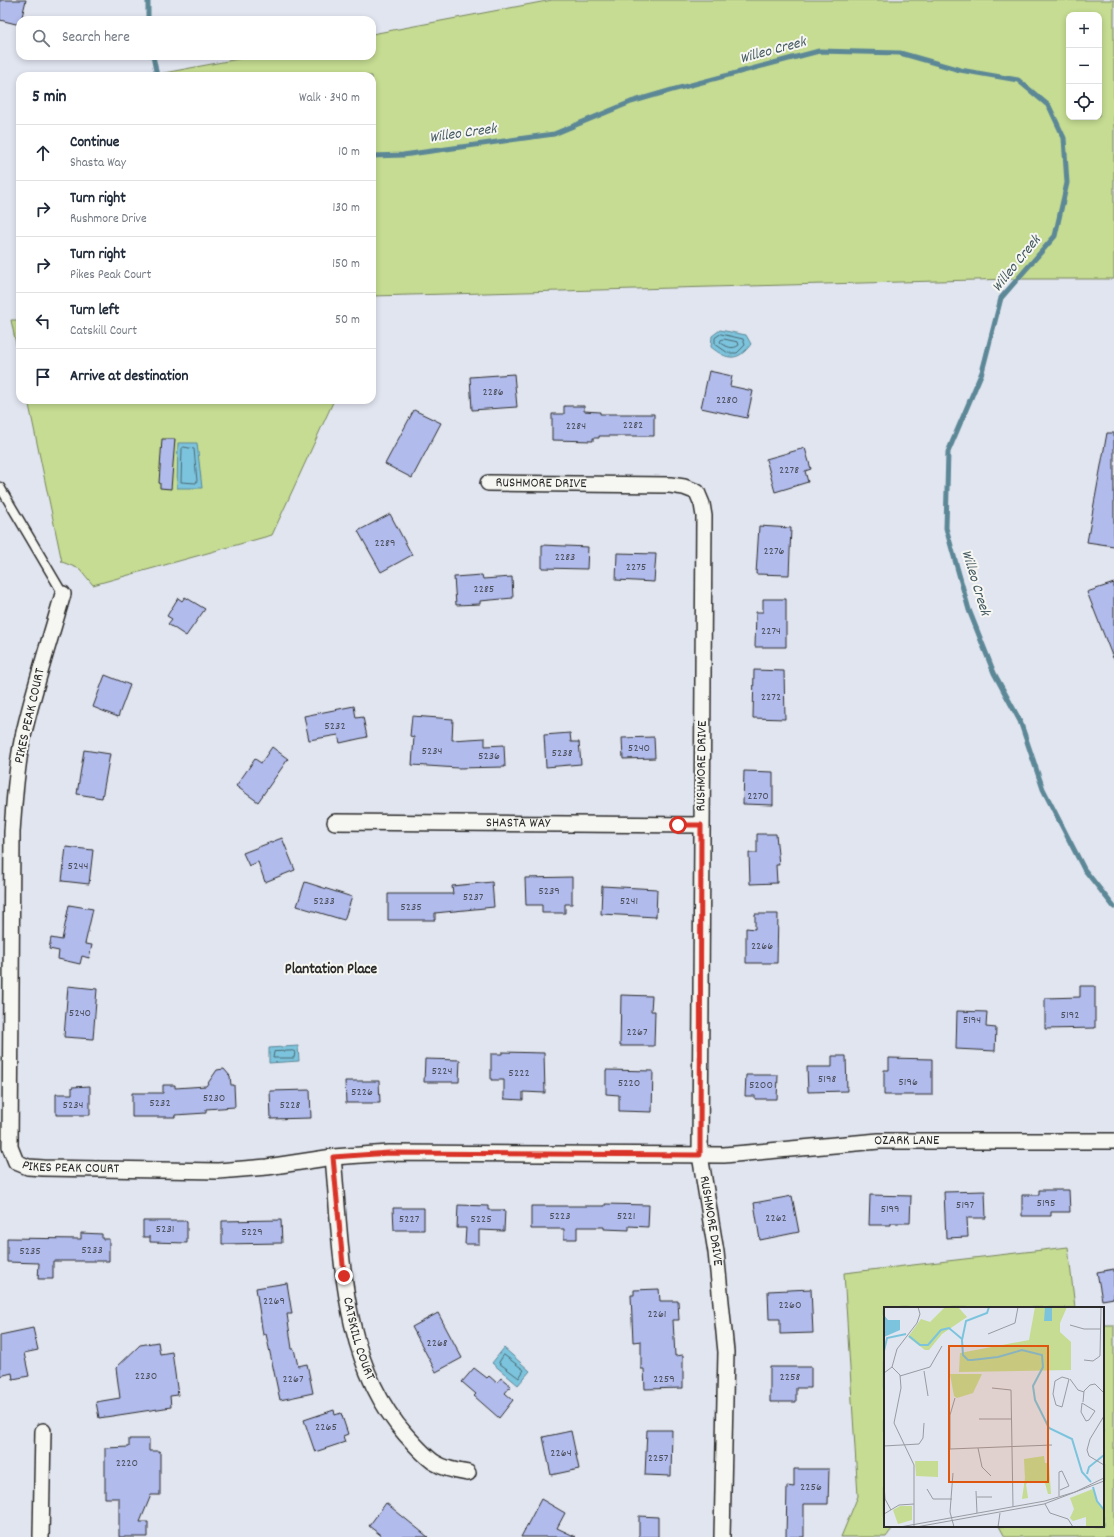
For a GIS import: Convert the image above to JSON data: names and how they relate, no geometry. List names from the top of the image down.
{
  "streets": {
    "street": [
      "RUSHMORE DRIVE",
      "PIKES PEAK COURT",
      "SHASTA WAY",
      "OZARK LANE",
      "CATSKILL COURT"
    ]
  },
  "crossings": [
    ["RUSHMORE DRIVE", "PIKES PEAK COURT"],
    ["RUSHMORE DRIVE", "SHASTA WAY"],
    ["RUSHMORE DRIVE", "OZARK LANE"],
    ["PIKES PEAK COURT", "OZARK LANE"],
    ["PIKES PEAK COURT", "CATSKILL COURT"]
  ],
  "districts": ["Plantation Place"],
  "water": ["Willeo Creek"],
  "house_numbers": [
    "2286",
    "2280",
    "2282",
    "2284",
    "2278",
    "2289",
    "2276",
    "2283",
    "2275",
    "2285",
    "2274",
    "2272",
    "5232",
    "5240",
    "5234",
    "5238",
    "5236",
    "2270",
    "5244",
    "5239",
    "5237",
    "5233",
    "5241",
    "5235",
    "2266",
    "5240",
    "5192",
    "5194",
    "2267",
    "5224",
    "5222",
    "5198",
    "5196",
    "5220",
    "5200",
    "5226",
    "5230",
    "5232",
    "5234",
    "5228",
    "5195",
    "5197",
    "5199",
    "5223",
    "5221",
    "2262",
    "5227",
    "5225",
    "5231",
    "5229",
    "5233",
    "5235",
    "2269",
    "2260",
    "2261",
    "2268",
    "2230",
    "2258",
    "2267",
    "2259",
    "2265",
    "2264",
    "2257",
    "2220",
    "2256"
  ],
  "page": {
    "map_buttons": ["+", "−"],
    "search": "Search here",
    "heading": ["5 min", "Walk · 340 m"],
    "list": [
      ["Continue", "Shasta Way", "10 m"],
      ["Turn right", "Rushmore Drive", "130 m"],
      ["Turn right", "Pikes Peak Court", "150 m"],
      ["Turn left", "Catskill Court", "50 m"],
      "Arrive at destination"
    ]
  }
}
